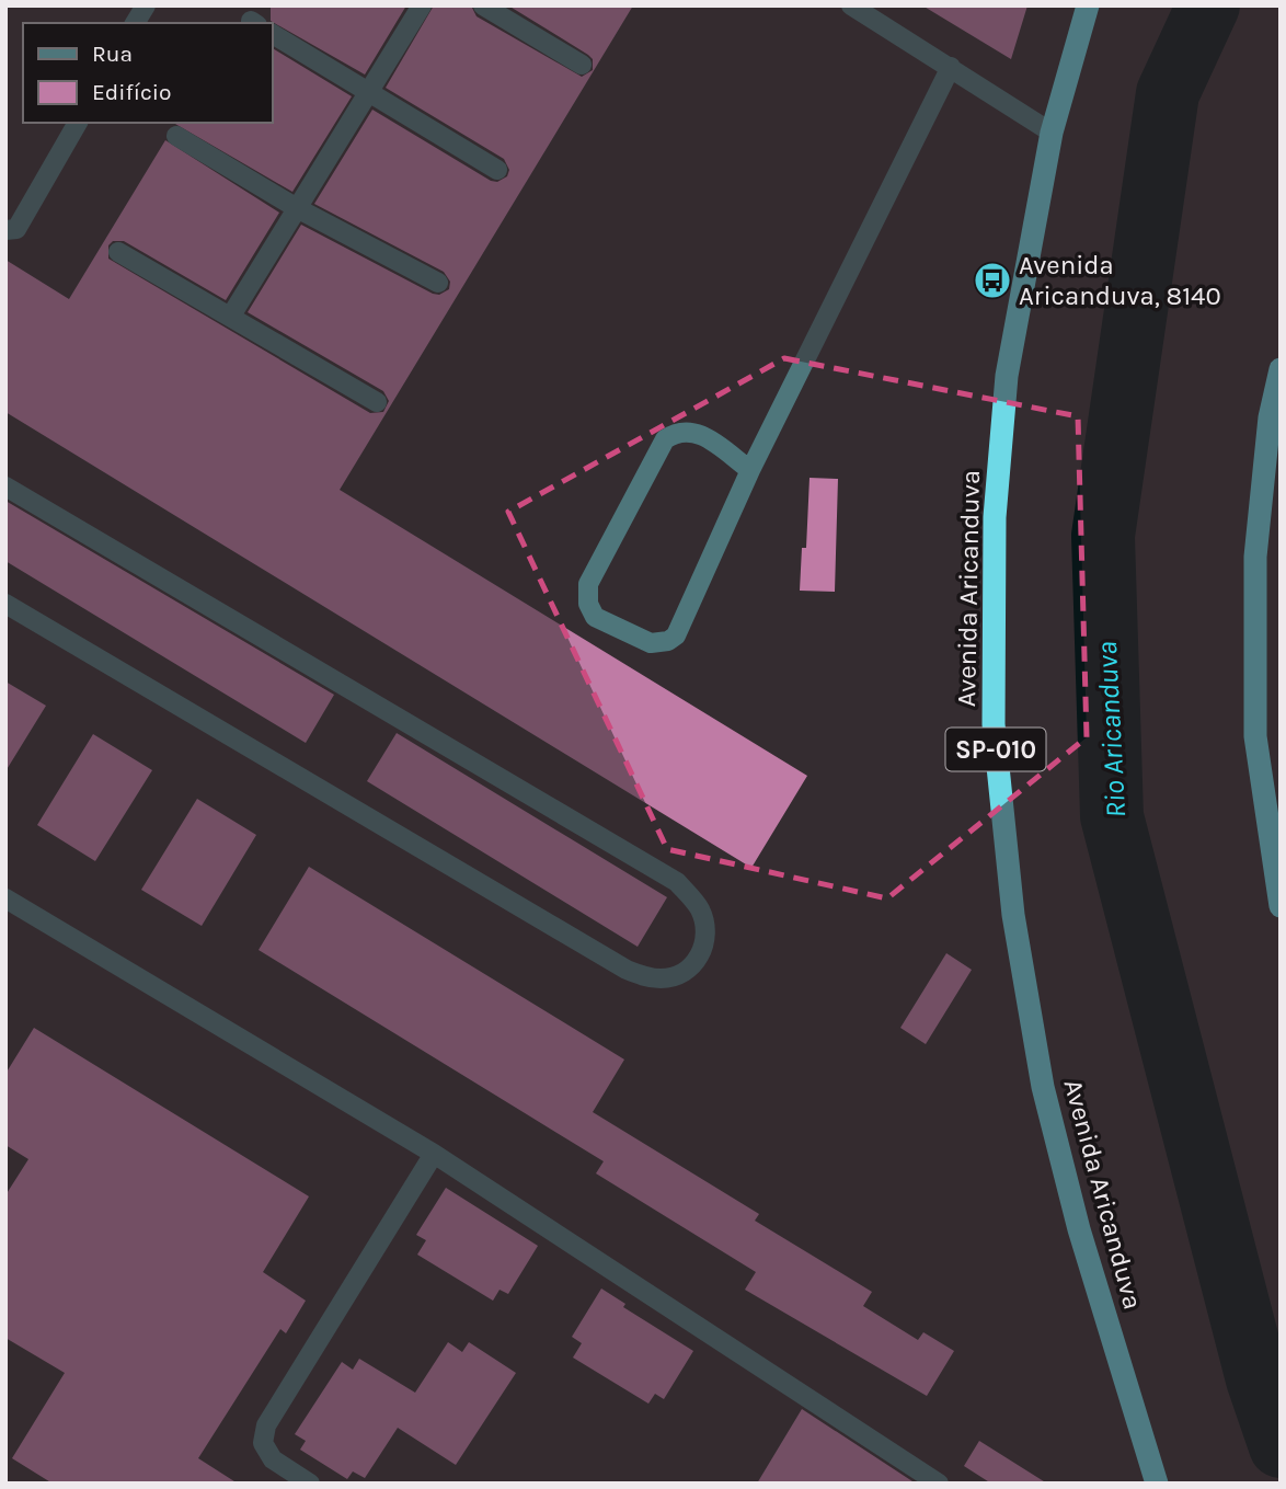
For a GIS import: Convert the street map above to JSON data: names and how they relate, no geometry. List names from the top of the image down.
{
  "streets": {
    "highway": ["Avenida Aricanduva", "SP-010"]
  },
  "water": ["Rio Aricanduva"],
  "places": {
    "bus stop": ["Avenida Aricanduva, 8140"]
  },
  "legend": ["Rua", "Edifício"]
}
